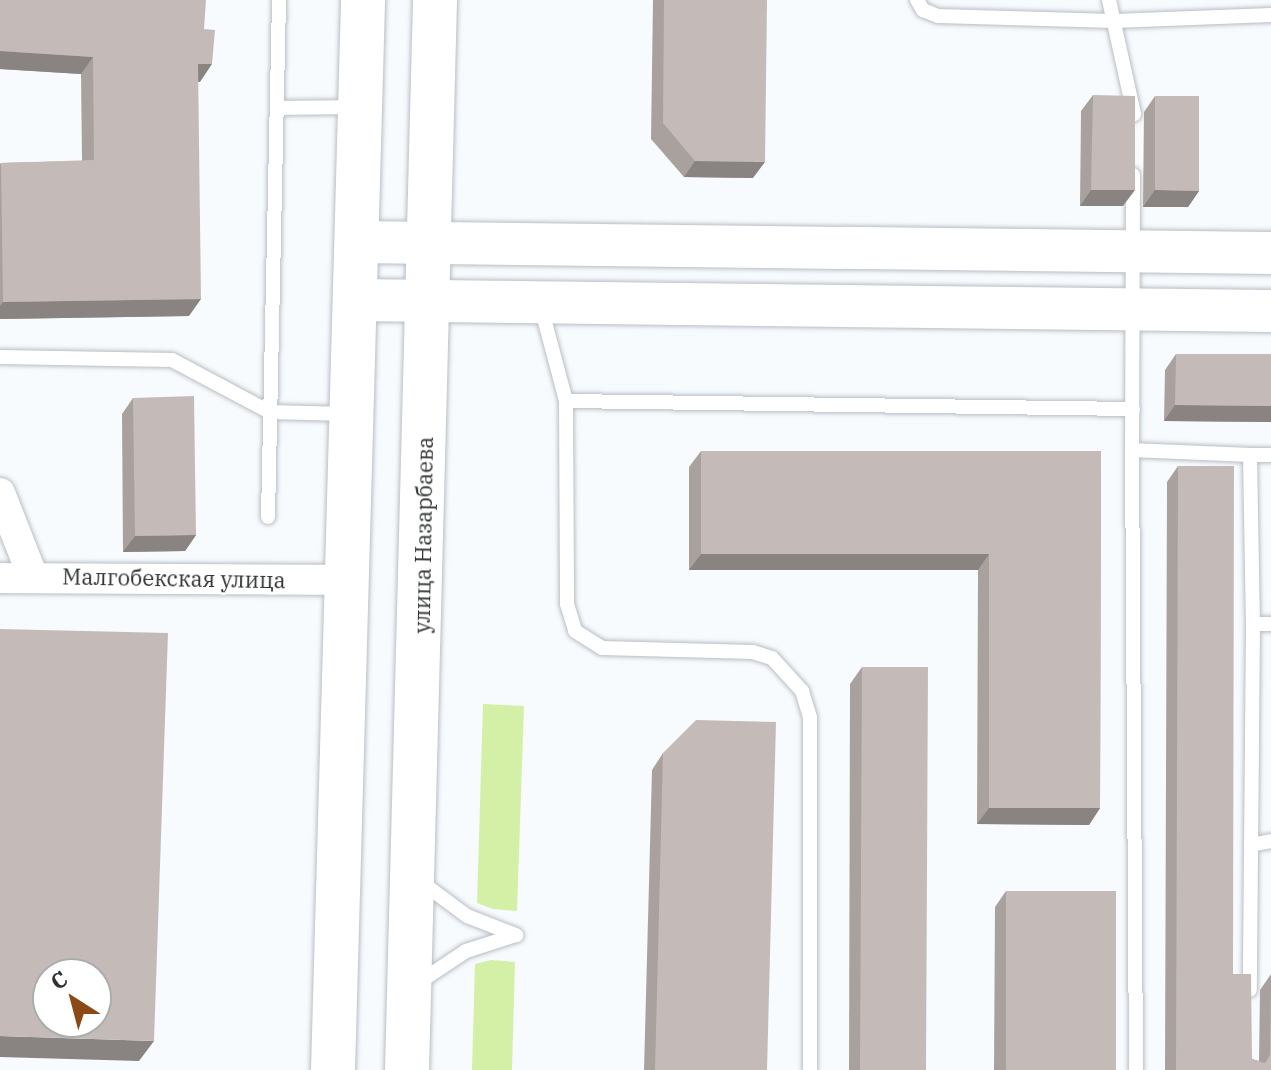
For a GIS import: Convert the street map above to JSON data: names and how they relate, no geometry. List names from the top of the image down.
{
  "streets": {
    "main road": ["улица Назарбаева"],
    "street": ["Малгобекская улица"]
  },
  "north": "top left"
}
